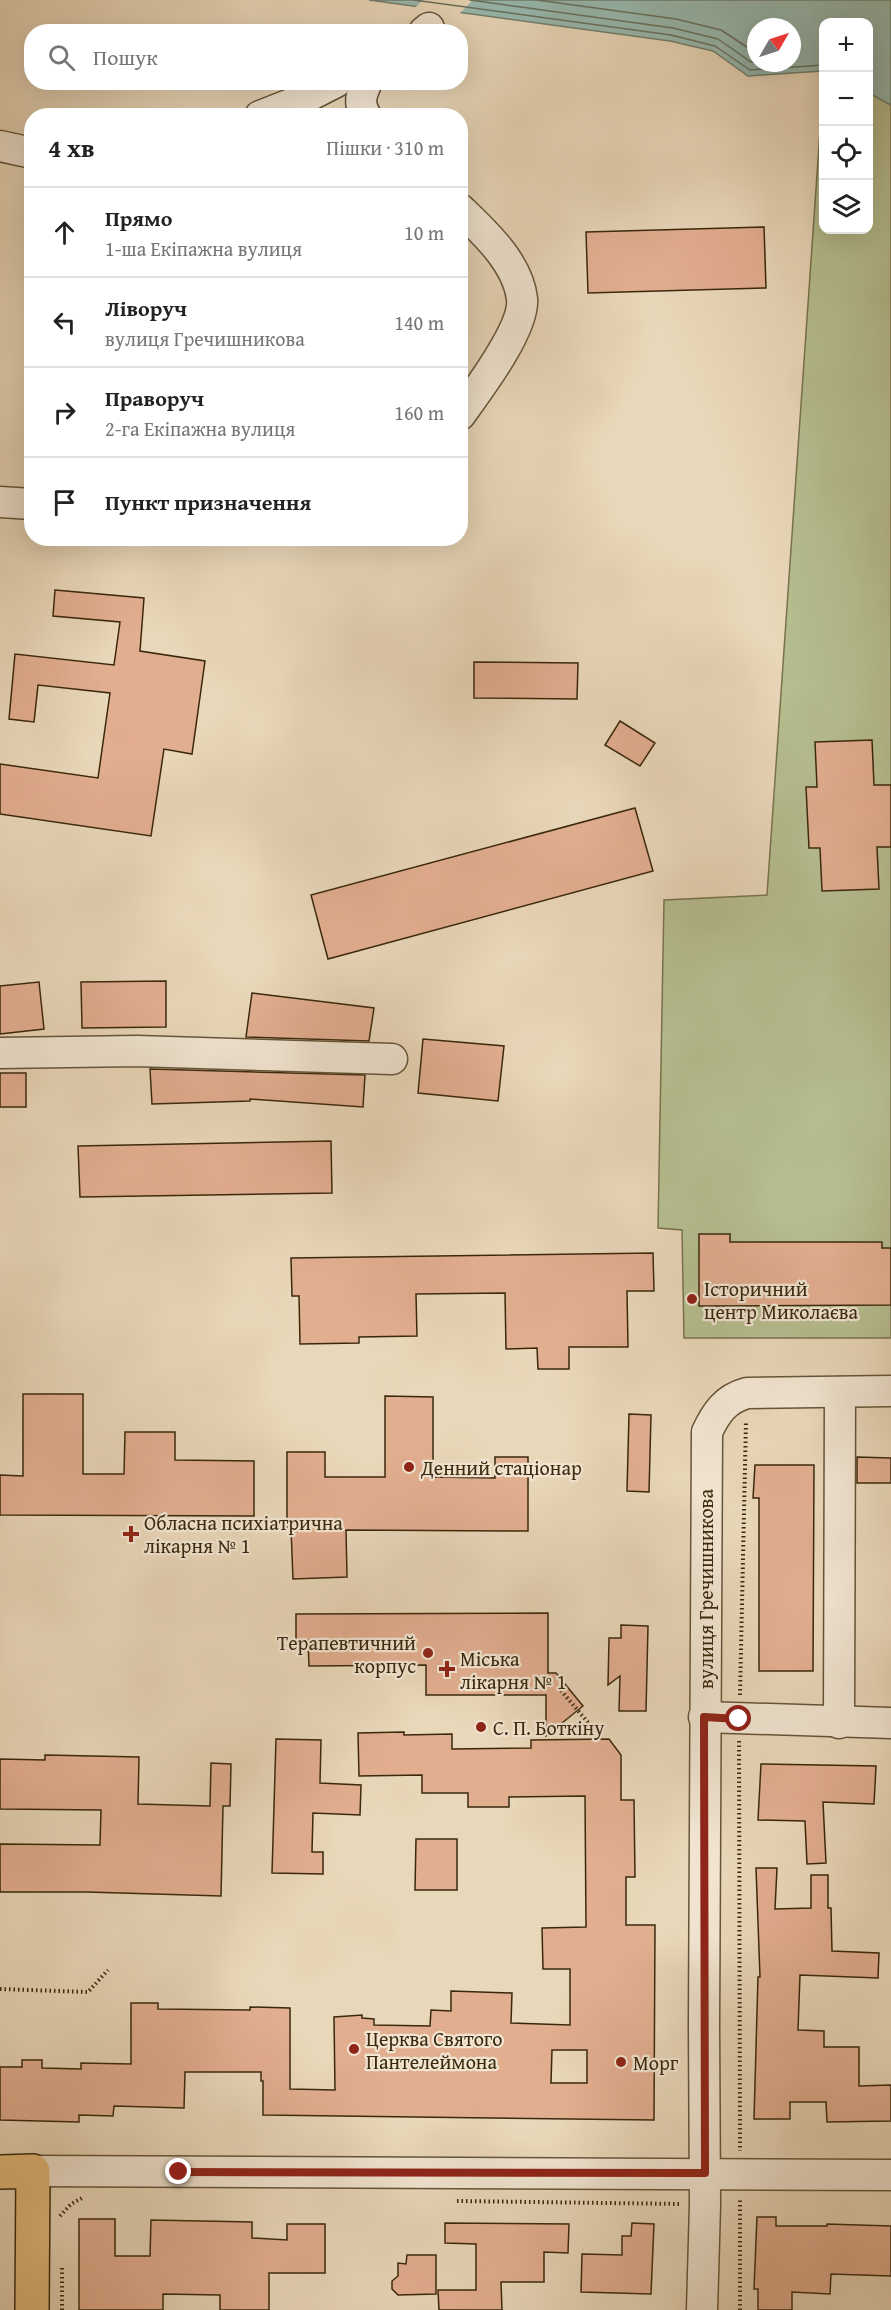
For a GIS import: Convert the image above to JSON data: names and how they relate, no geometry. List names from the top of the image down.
{
  "streets": {
    "street": ["вулиця Гречишникова"]
  },
  "places": {
    "other": [
      "Історичний центр Миколаєва",
      "Денний стаціонар",
      "Терапевтичний корпус",
      "С. П. Боткіну",
      "Церква Святого Пантелеймона",
      "Морг"
    ],
    "health": ["Обласна психіатрична лікарня № 1", "Міська лікарня № 1"]
  },
  "north": "top right",
  "page": {
    "map_buttons": ["+", "−"],
    "search": "Пошук",
    "heading": ["4 хв", "Пішки · 310 m"],
    "list": [
      ["Прямо", "1-ша Екіпажна вулиця", "10 m"],
      ["Ліворуч", "вулиця Гречишникова", "140 m"],
      ["Праворуч", "2-га Екіпажна вулиця", "160 m"],
      "Пункт призначення"
    ]
  }
}
